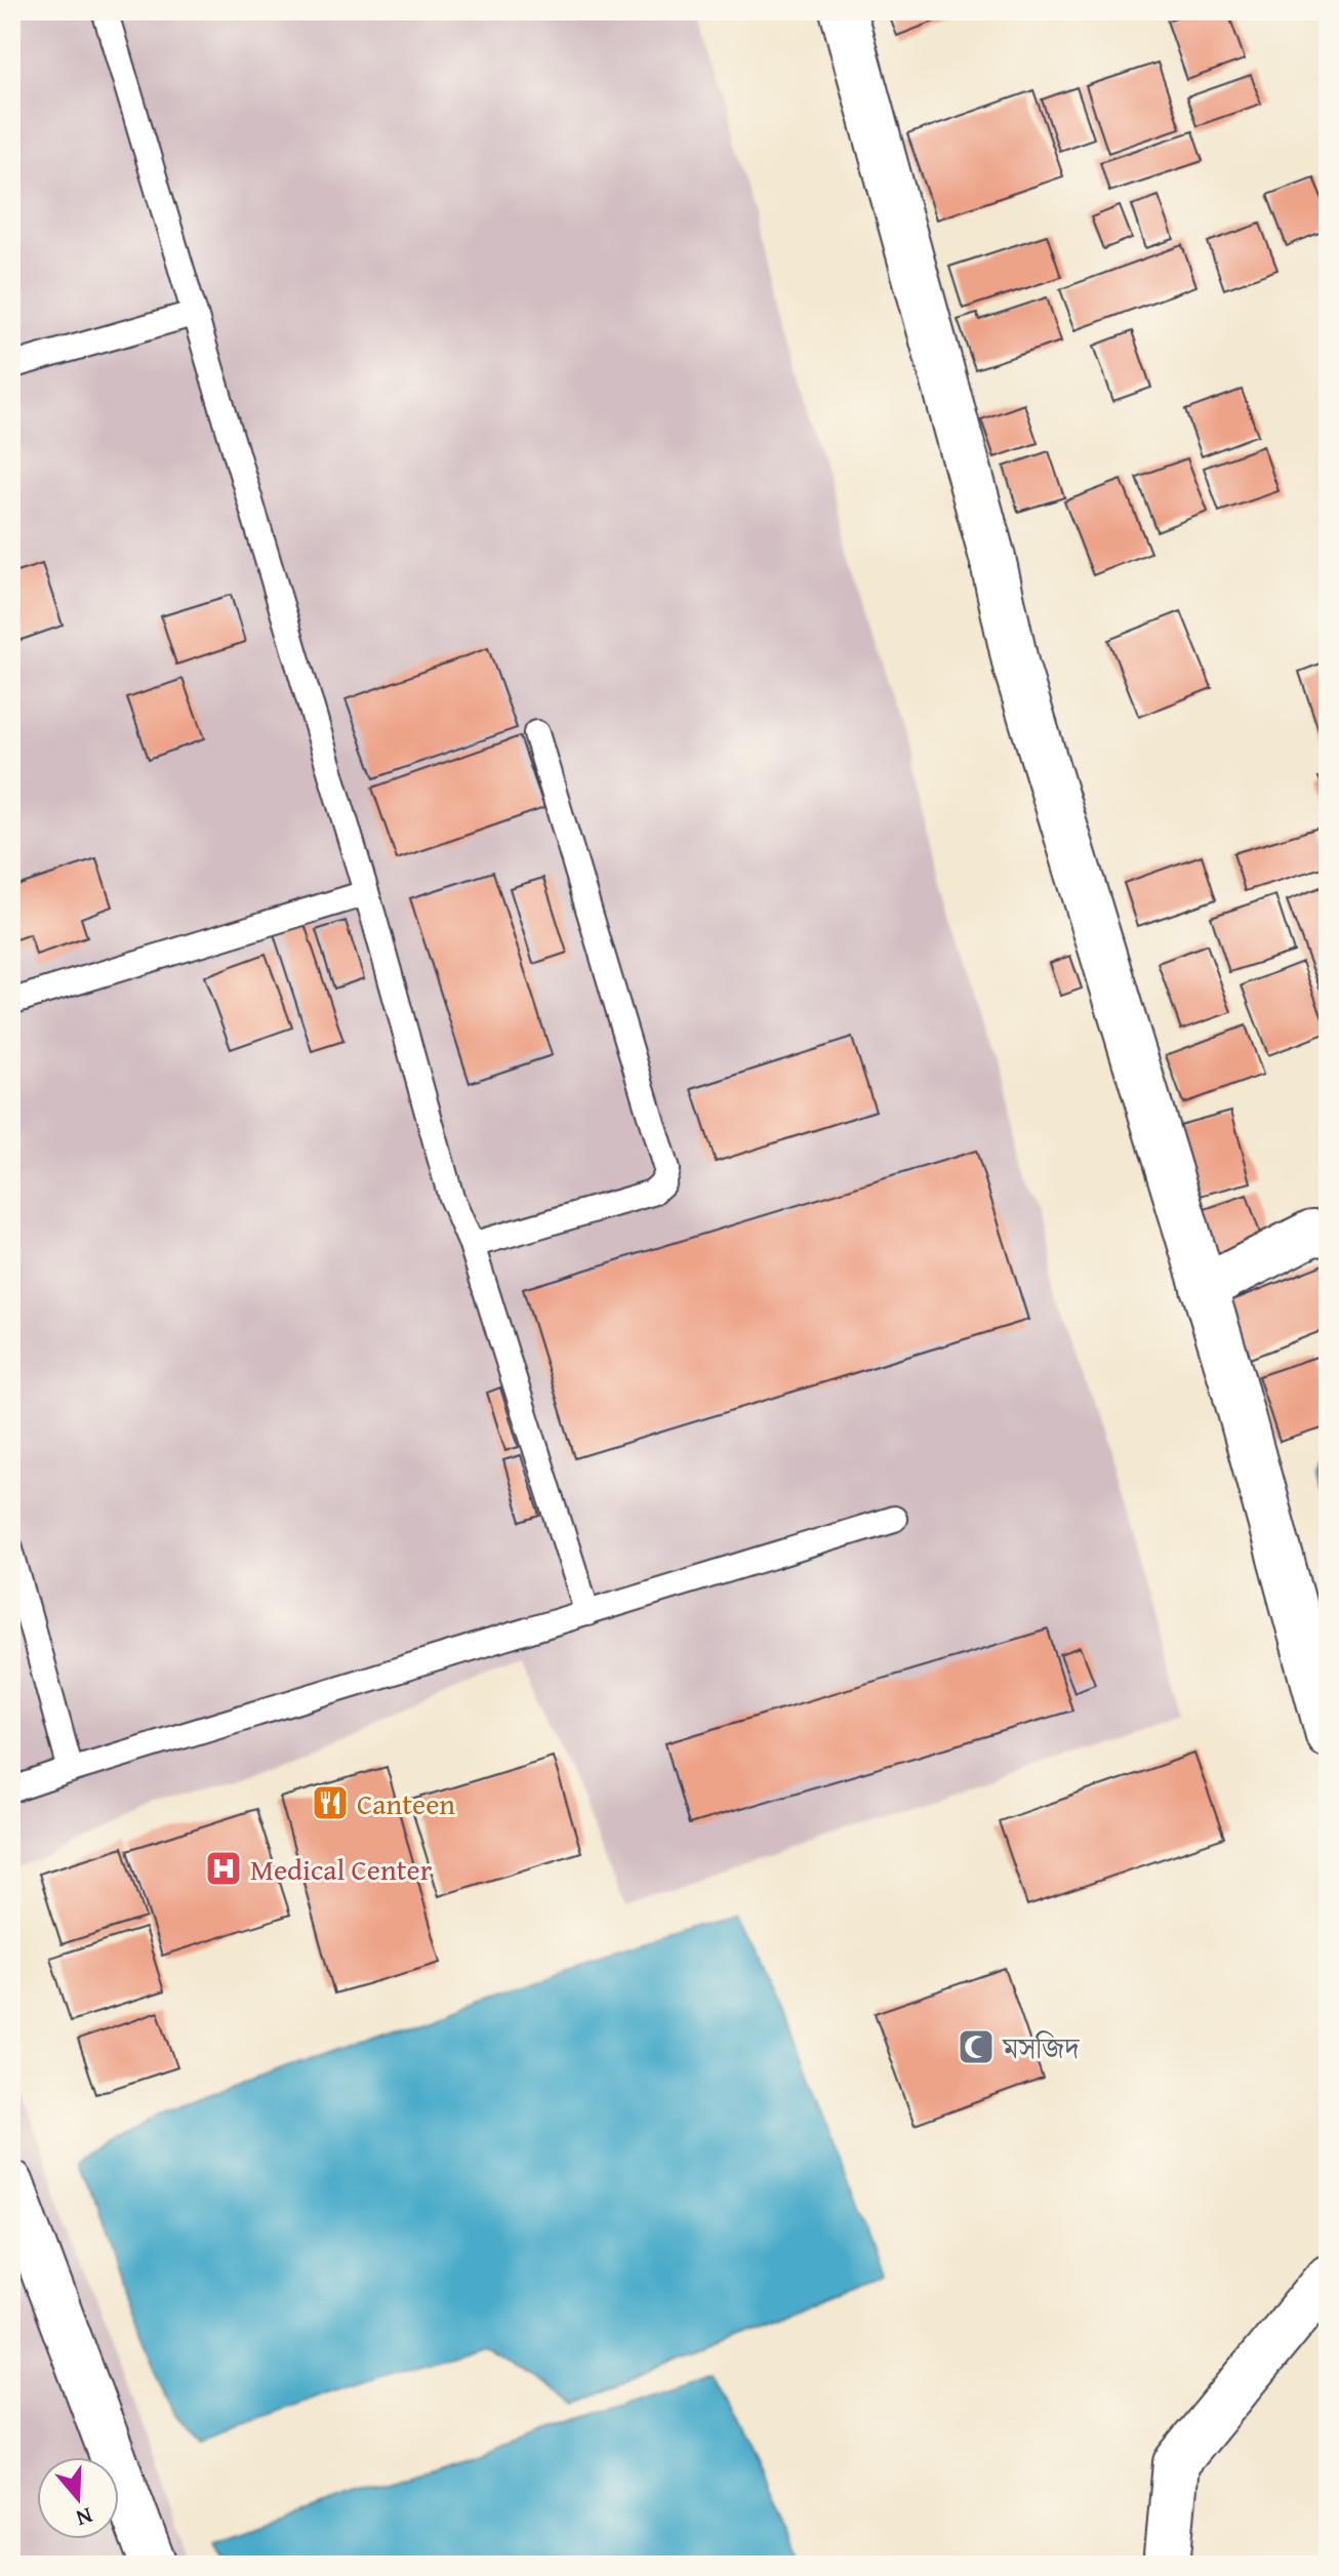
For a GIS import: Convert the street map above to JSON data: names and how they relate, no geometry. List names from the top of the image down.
{
  "places": {
    "restaurant": ["Canteen"],
    "hospital": ["Medical Center"],
    "mosque": ["মসজিদ"]
  },
  "north": "bottom"
}
